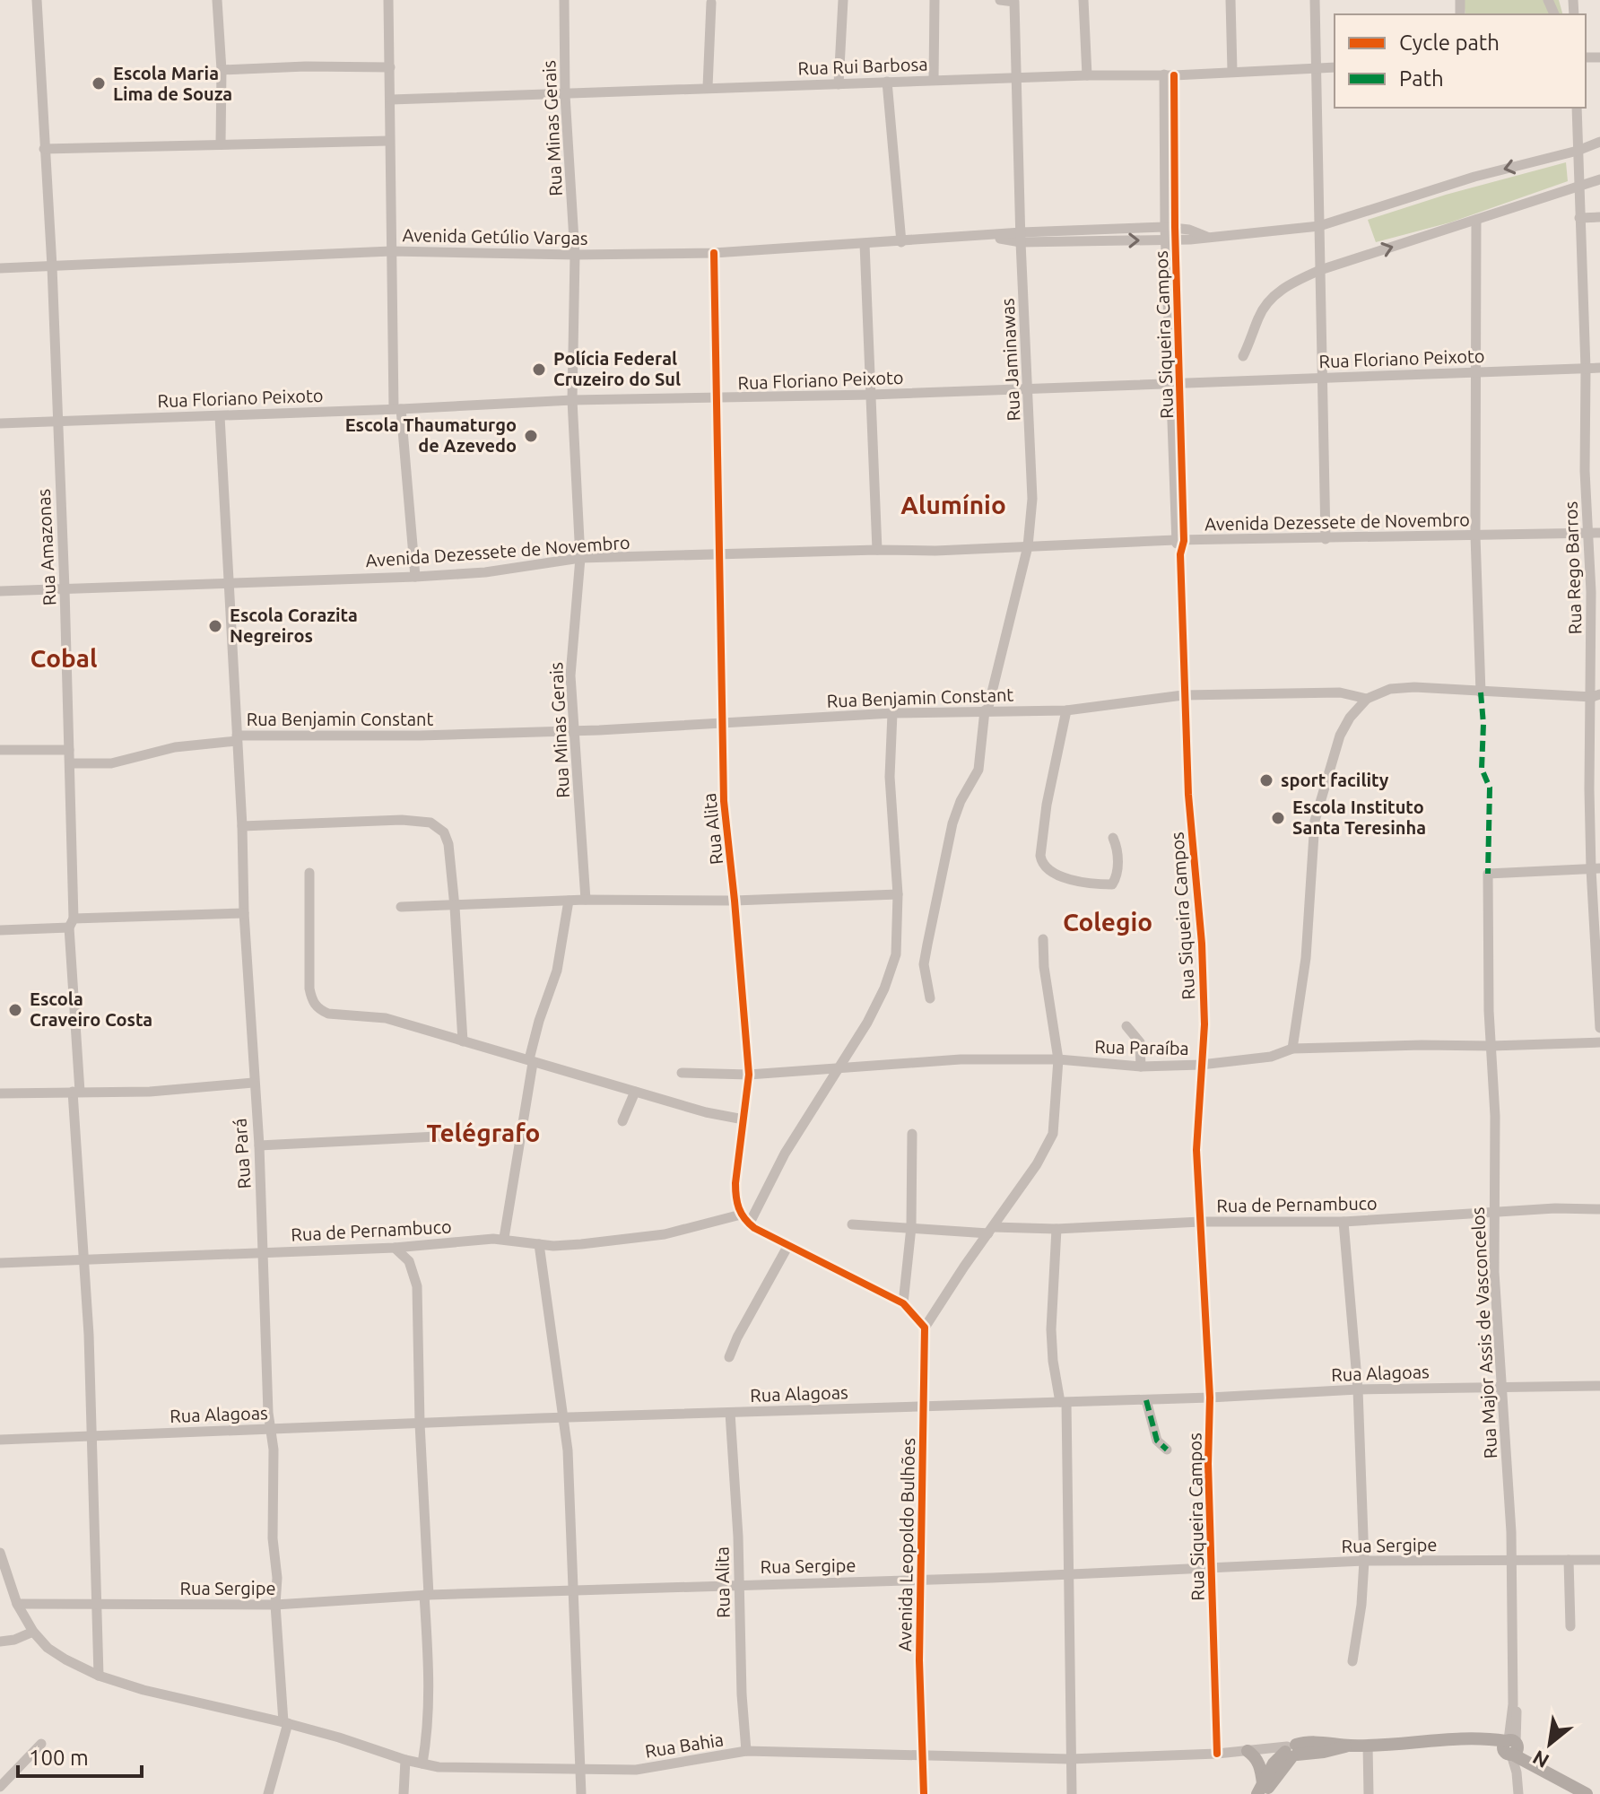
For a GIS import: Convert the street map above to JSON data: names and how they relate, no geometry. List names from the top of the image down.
{
  "streets": {
    "street": [
      "Rua Rui Barbosa",
      "Rua Minas Gerais",
      "Avenida Getúlio Vargas",
      "Rua Siqueira Campos",
      "Rua Floriano Peixoto",
      "Rua Jaminawas",
      "Avenida Dezessete de Novembro",
      "Rua Amazonas",
      "Rua Rego Barros",
      "Rua Benjamin Constant",
      "Rua Alita",
      "Rua Paraíba",
      "Rua Pará",
      "Rua de Pernambuco",
      "Rua Major Assis de Vasconcelos",
      "Rua Alagoas",
      "Avenida Leopoldo Bulhões",
      "Rua Sergipe",
      "Rua Bahia"
    ]
  },
  "crossings": [
    ["Rua Rui Barbosa", "Rua Minas Gerais"],
    ["Rua Rui Barbosa", "Rua Siqueira Campos"],
    ["Rua Rui Barbosa", "Rua Jaminawas"],
    ["Rua Minas Gerais", "Avenida Getúlio Vargas"],
    ["Rua Minas Gerais", "Rua Floriano Peixoto"],
    ["Rua Minas Gerais", "Avenida Dezessete de Novembro"],
    ["Rua Minas Gerais", "Rua Benjamin Constant"],
    ["Avenida Getúlio Vargas", "Rua Siqueira Campos"],
    ["Avenida Getúlio Vargas", "Rua Jaminawas"],
    ["Avenida Getúlio Vargas", "Rua Amazonas"],
    ["Avenida Getúlio Vargas", "Rua Rego Barros"],
    ["Avenida Getúlio Vargas", "Rua Alita"],
    ["Rua Siqueira Campos", "Rua Floriano Peixoto"],
    ["Rua Siqueira Campos", "Avenida Dezessete de Novembro"],
    ["Rua Siqueira Campos", "Rua Benjamin Constant"],
    ["Rua Siqueira Campos", "Rua Paraíba"],
    ["Rua Siqueira Campos", "Rua de Pernambuco"],
    ["Rua Siqueira Campos", "Rua Alagoas"],
    ["Rua Siqueira Campos", "Rua Sergipe"],
    ["Rua Siqueira Campos", "Rua Bahia"],
    ["Rua Floriano Peixoto", "Rua Jaminawas"],
    ["Rua Floriano Peixoto", "Rua Amazonas"],
    ["Rua Floriano Peixoto", "Rua Rego Barros"],
    ["Rua Floriano Peixoto", "Rua Alita"],
    ["Rua Floriano Peixoto", "Rua Pará"],
    ["Rua Jaminawas", "Avenida Dezessete de Novembro"],
    ["Rua Jaminawas", "Rua Benjamin Constant"],
    ["Avenida Dezessete de Novembro", "Rua Amazonas"],
    ["Avenida Dezessete de Novembro", "Rua Rego Barros"],
    ["Avenida Dezessete de Novembro", "Rua Alita"],
    ["Avenida Dezessete de Novembro", "Rua Pará"],
    ["Rua Amazonas", "Rua Benjamin Constant"],
    ["Rua Amazonas", "Rua de Pernambuco"],
    ["Rua Amazonas", "Rua Alagoas"],
    ["Rua Amazonas", "Rua Sergipe"],
    ["Rua Amazonas", "Rua Bahia"],
    ["Rua Rego Barros", "Rua Benjamin Constant"],
    ["Rua Rego Barros", "Rua Major Assis de Vasconcelos"],
    ["Rua Benjamin Constant", "Rua Alita"],
    ["Rua Benjamin Constant", "Rua Pará"],
    ["Rua Alita", "Rua Paraíba"],
    ["Rua Alita", "Rua de Pernambuco"],
    ["Rua Alita", "Rua Alagoas"],
    ["Rua Alita", "Rua Sergipe"],
    ["Rua Alita", "Rua Bahia"],
    ["Rua Paraíba", "Rua Major Assis de Vasconcelos"],
    ["Rua Pará", "Rua de Pernambuco"],
    ["Rua Pará", "Rua Alagoas"],
    ["Rua Pará", "Rua Sergipe"],
    ["Rua Pará", "Rua Bahia"],
    ["Rua de Pernambuco", "Rua Major Assis de Vasconcelos"],
    ["Rua Major Assis de Vasconcelos", "Rua Alagoas"],
    ["Rua Major Assis de Vasconcelos", "Rua Sergipe"],
    ["Rua Alagoas", "Avenida Leopoldo Bulhões"],
    ["Avenida Leopoldo Bulhões", "Rua Sergipe"],
    ["Avenida Leopoldo Bulhões", "Rua Bahia"],
    ["Rua Sergipe", "Rua Bahia"]
  ],
  "districts": [
    "Alumínio",
    "Cobal",
    "Colegio",
    "Telégrafo"
  ],
  "places": [
    "Escola Maria Lima de Souza",
    "Polícia Federal Cruzeiro do Sul",
    "Escola Thaumaturgo de Azevedo",
    "Escola Corazita Negreiros",
    "sport facility",
    "Escola Instituto Santa Teresinha",
    "Escola Craveiro Costa"
  ],
  "legend": ["Cycle path", "Path"],
  "scale_bar": "100 m",
  "north": "bottom left"
}
